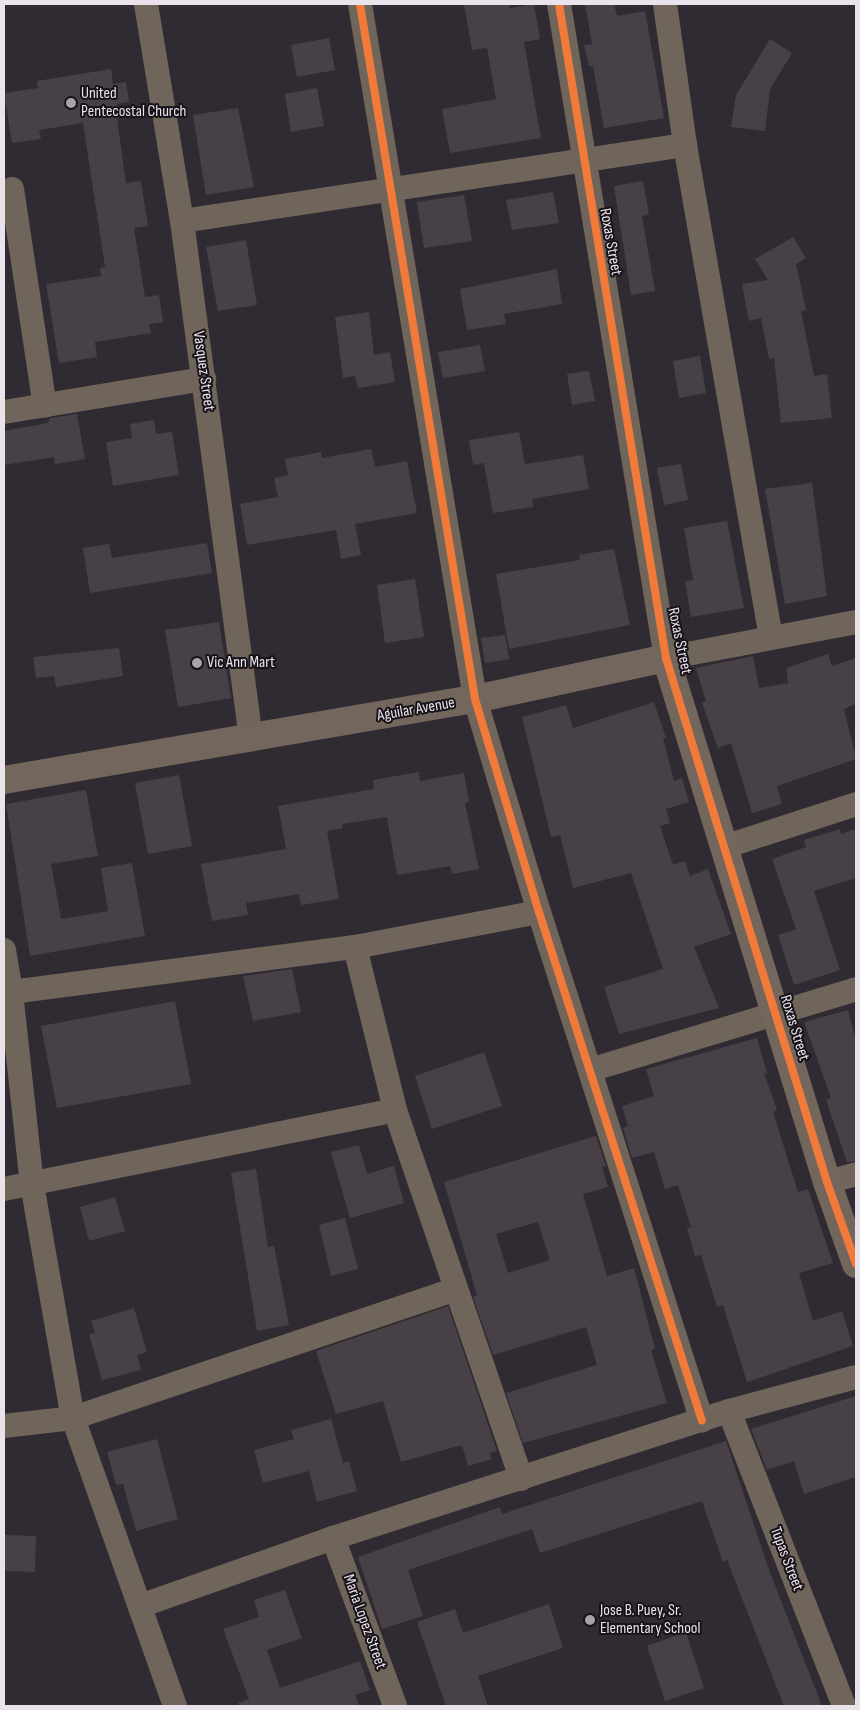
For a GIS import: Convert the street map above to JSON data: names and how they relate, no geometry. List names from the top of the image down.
{
  "streets": {
    "street": [
      "Roxas Street",
      "Vasquez Street",
      "Aguilar Avenue",
      "Tupas Street",
      "Maria Lopez Street"
    ]
  },
  "crossings": [
    ["Roxas Street", "Aguilar Avenue"],
    ["Vasquez Street", "Aguilar Avenue"]
  ],
  "places": ["United Pentecostal Church", "Vic Ann Mart", "Jose B. Puey, Sr. Elementary School"]
}
